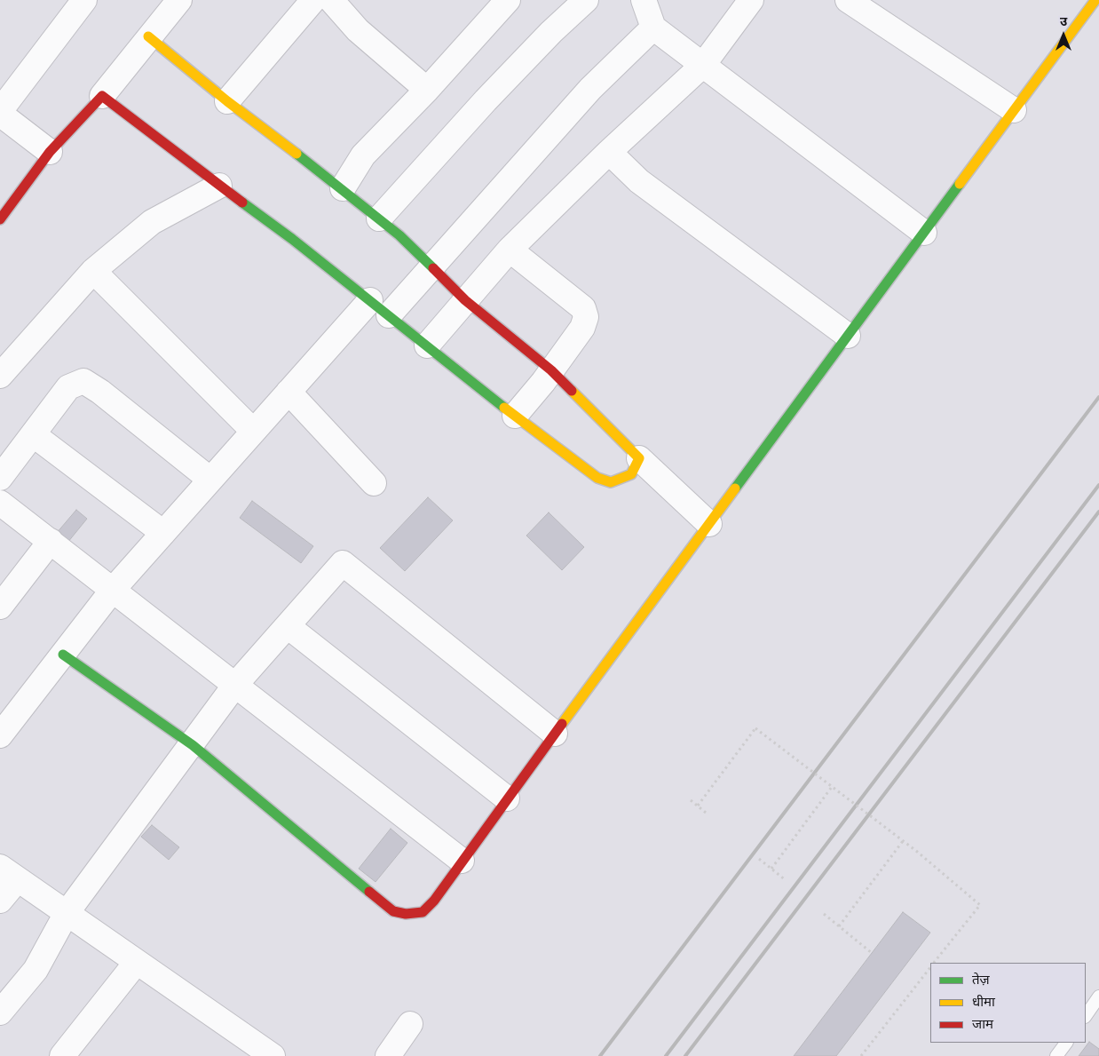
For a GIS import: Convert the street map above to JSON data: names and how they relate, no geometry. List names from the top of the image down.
{
  "legend": ["तेज़", "धीमा", "जाम"],
  "north": "top"
}
